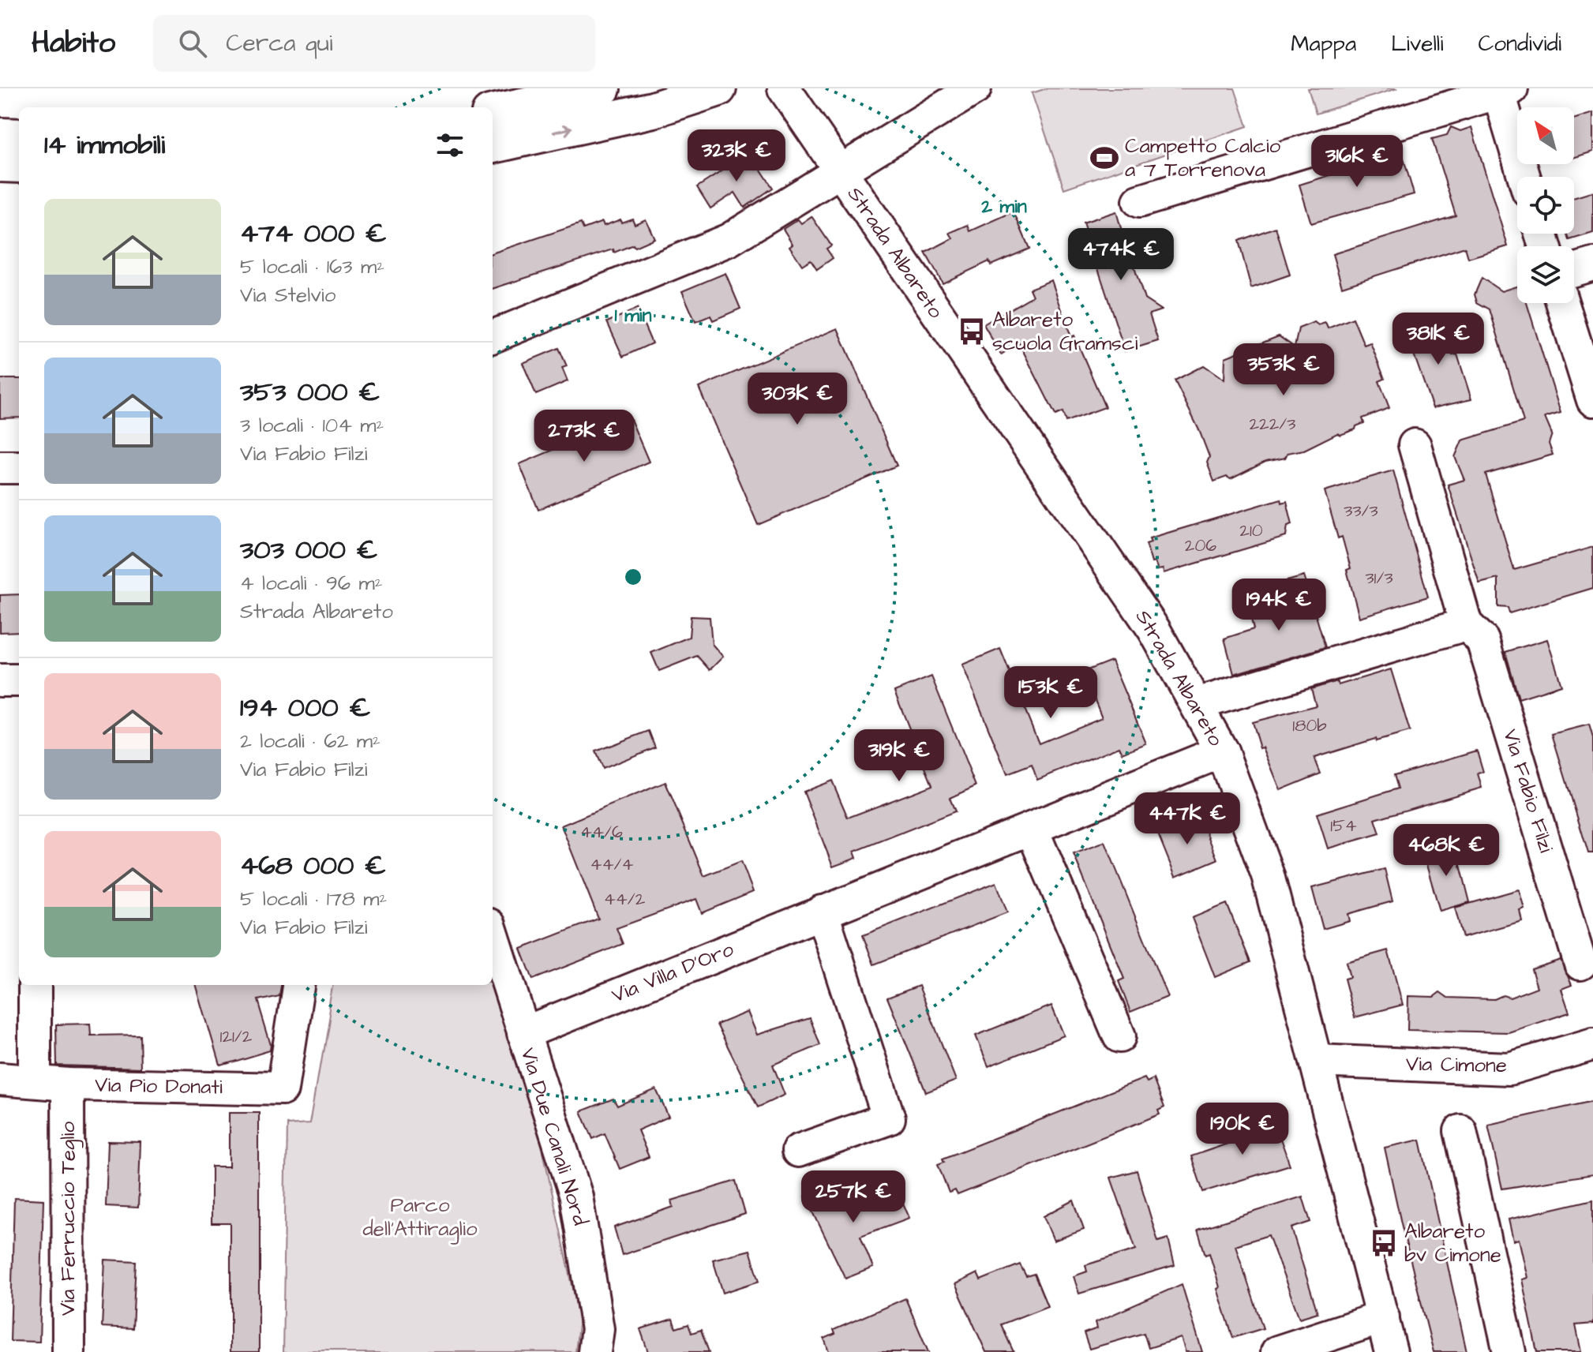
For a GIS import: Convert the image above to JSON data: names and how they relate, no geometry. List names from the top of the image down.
{
  "streets": {
    "street": [
      "Strada Albareto",
      "Via Fabio Filzi",
      "Via Villa D'Oro",
      "Via Cimone",
      "Via Pio Donati",
      "Via Due Canali Nord",
      "Via Ferruccio Teglio"
    ]
  },
  "crossings": [
    ["Strada Albareto", "Via Villa D'Oro"],
    ["Strada Albareto", "Via Cimone"],
    ["Via Villa D'Oro", "Via Due Canali Nord"],
    ["Via Pio Donati", "Via Ferruccio Teglio"]
  ],
  "parks": ["Parco dell'Attiraglio"],
  "places": {
    "sports": ["Campetto Calcio a 7 Torrenova"],
    "bus stop": ["Albareto scuola Gramsci", "Albareto bv Cimone"]
  },
  "house_numbers": [
    "222/3",
    "33/3",
    "210",
    "206",
    "31/3",
    "180b",
    "154",
    "44/6",
    "44/4",
    "44/2",
    "121/2"
  ],
  "north": "top left",
  "page": {
    "header": "Habito",
    "search": "Cerca qui",
    "nav": ["Mappa", "Livelli", "Condividi"],
    "heading": "14 immobili",
    "price": [
      "323K €",
      "316K €",
      "474K €",
      "381K €",
      "353K €",
      "303K €",
      "273K €",
      "194K €",
      "153K €",
      "319K €",
      "447K €",
      "468K €",
      "190K €",
      "257K €"
    ],
    "list": [
      {
        "name": "474 000 €",
        "note": "5 locali · 163 m² · Via Stelvio"
      },
      {
        "name": "353 000 €",
        "note": "3 locali · 104 m² · Via Fabio Filzi"
      },
      {
        "name": "303 000 €",
        "note": "4 locali · 96 m² · Strada Albareto"
      },
      {
        "name": "194 000 €",
        "note": "2 locali · 62 m² · Via Fabio Filzi"
      },
      {
        "name": "468 000 €",
        "note": "5 locali · 178 m² · Via Fabio Filzi"
      }
    ]
  },
  "rings": ["2 min", "1 min"]
}
